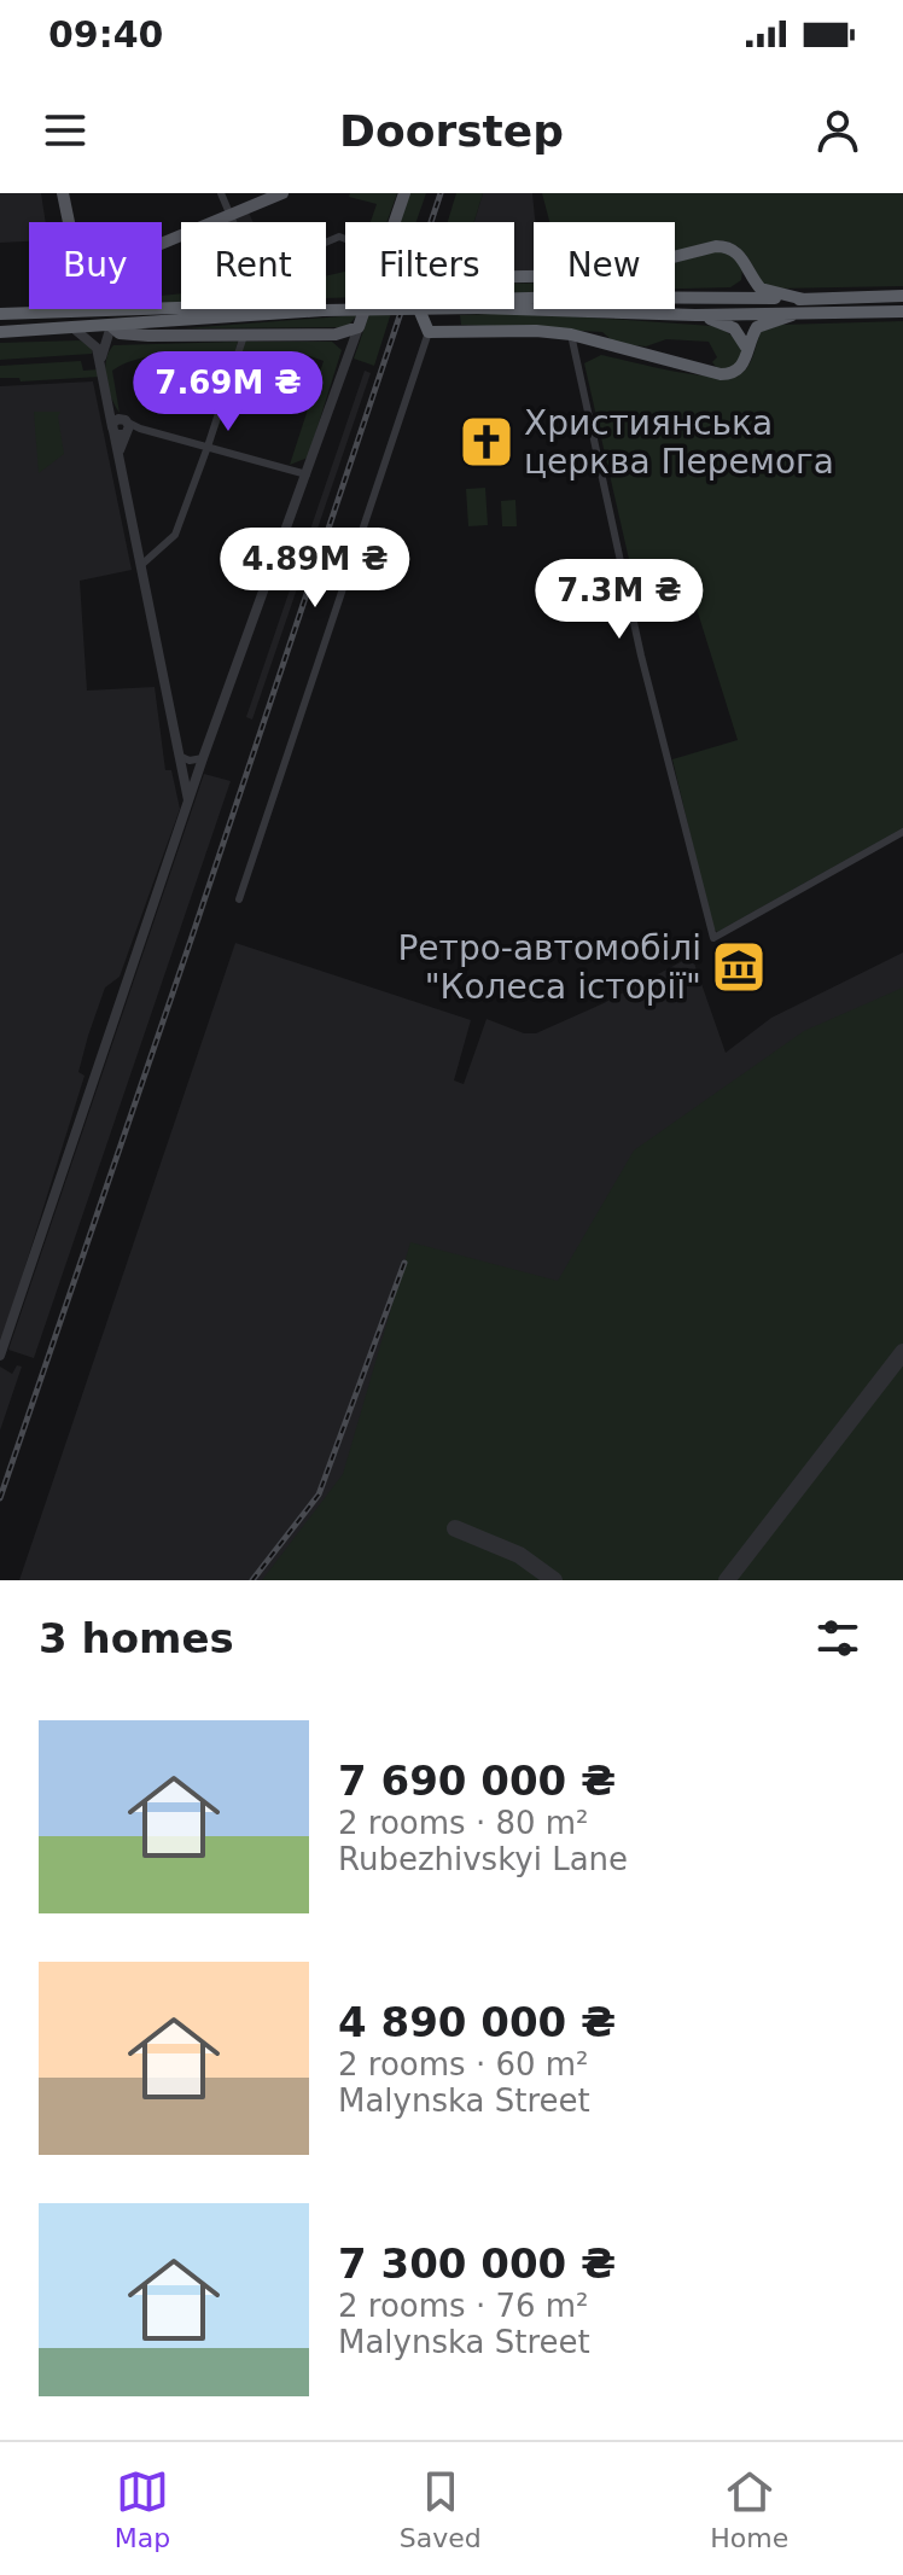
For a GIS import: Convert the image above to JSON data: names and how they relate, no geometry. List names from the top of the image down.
{
  "places": {
    "church": ["Християнська церква Перемога"],
    "museum": ["Ретро-автомобілі \"Колеса історії\""]
  },
  "page": {
    "status": "09:40",
    "header": "Doorstep",
    "chip": [
      "Buy",
      "Rent",
      "Filters",
      "New"
    ],
    "price": ["7.69M ₴", "4.89M ₴", "7.3M ₴"],
    "heading": "3 homes",
    "list": [
      {
        "name": "7 690 000 ₴",
        "note": "2 rooms · 80 m² · Rubezhivskyi Lane"
      },
      {
        "name": "4 890 000 ₴",
        "note": "2 rooms · 60 m² · Malynska Street"
      },
      {
        "name": "7 300 000 ₴",
        "note": "2 rooms · 76 m² · Malynska Street"
      }
    ],
    "tabs": ["Map", "Saved", "Home"]
  }
}
